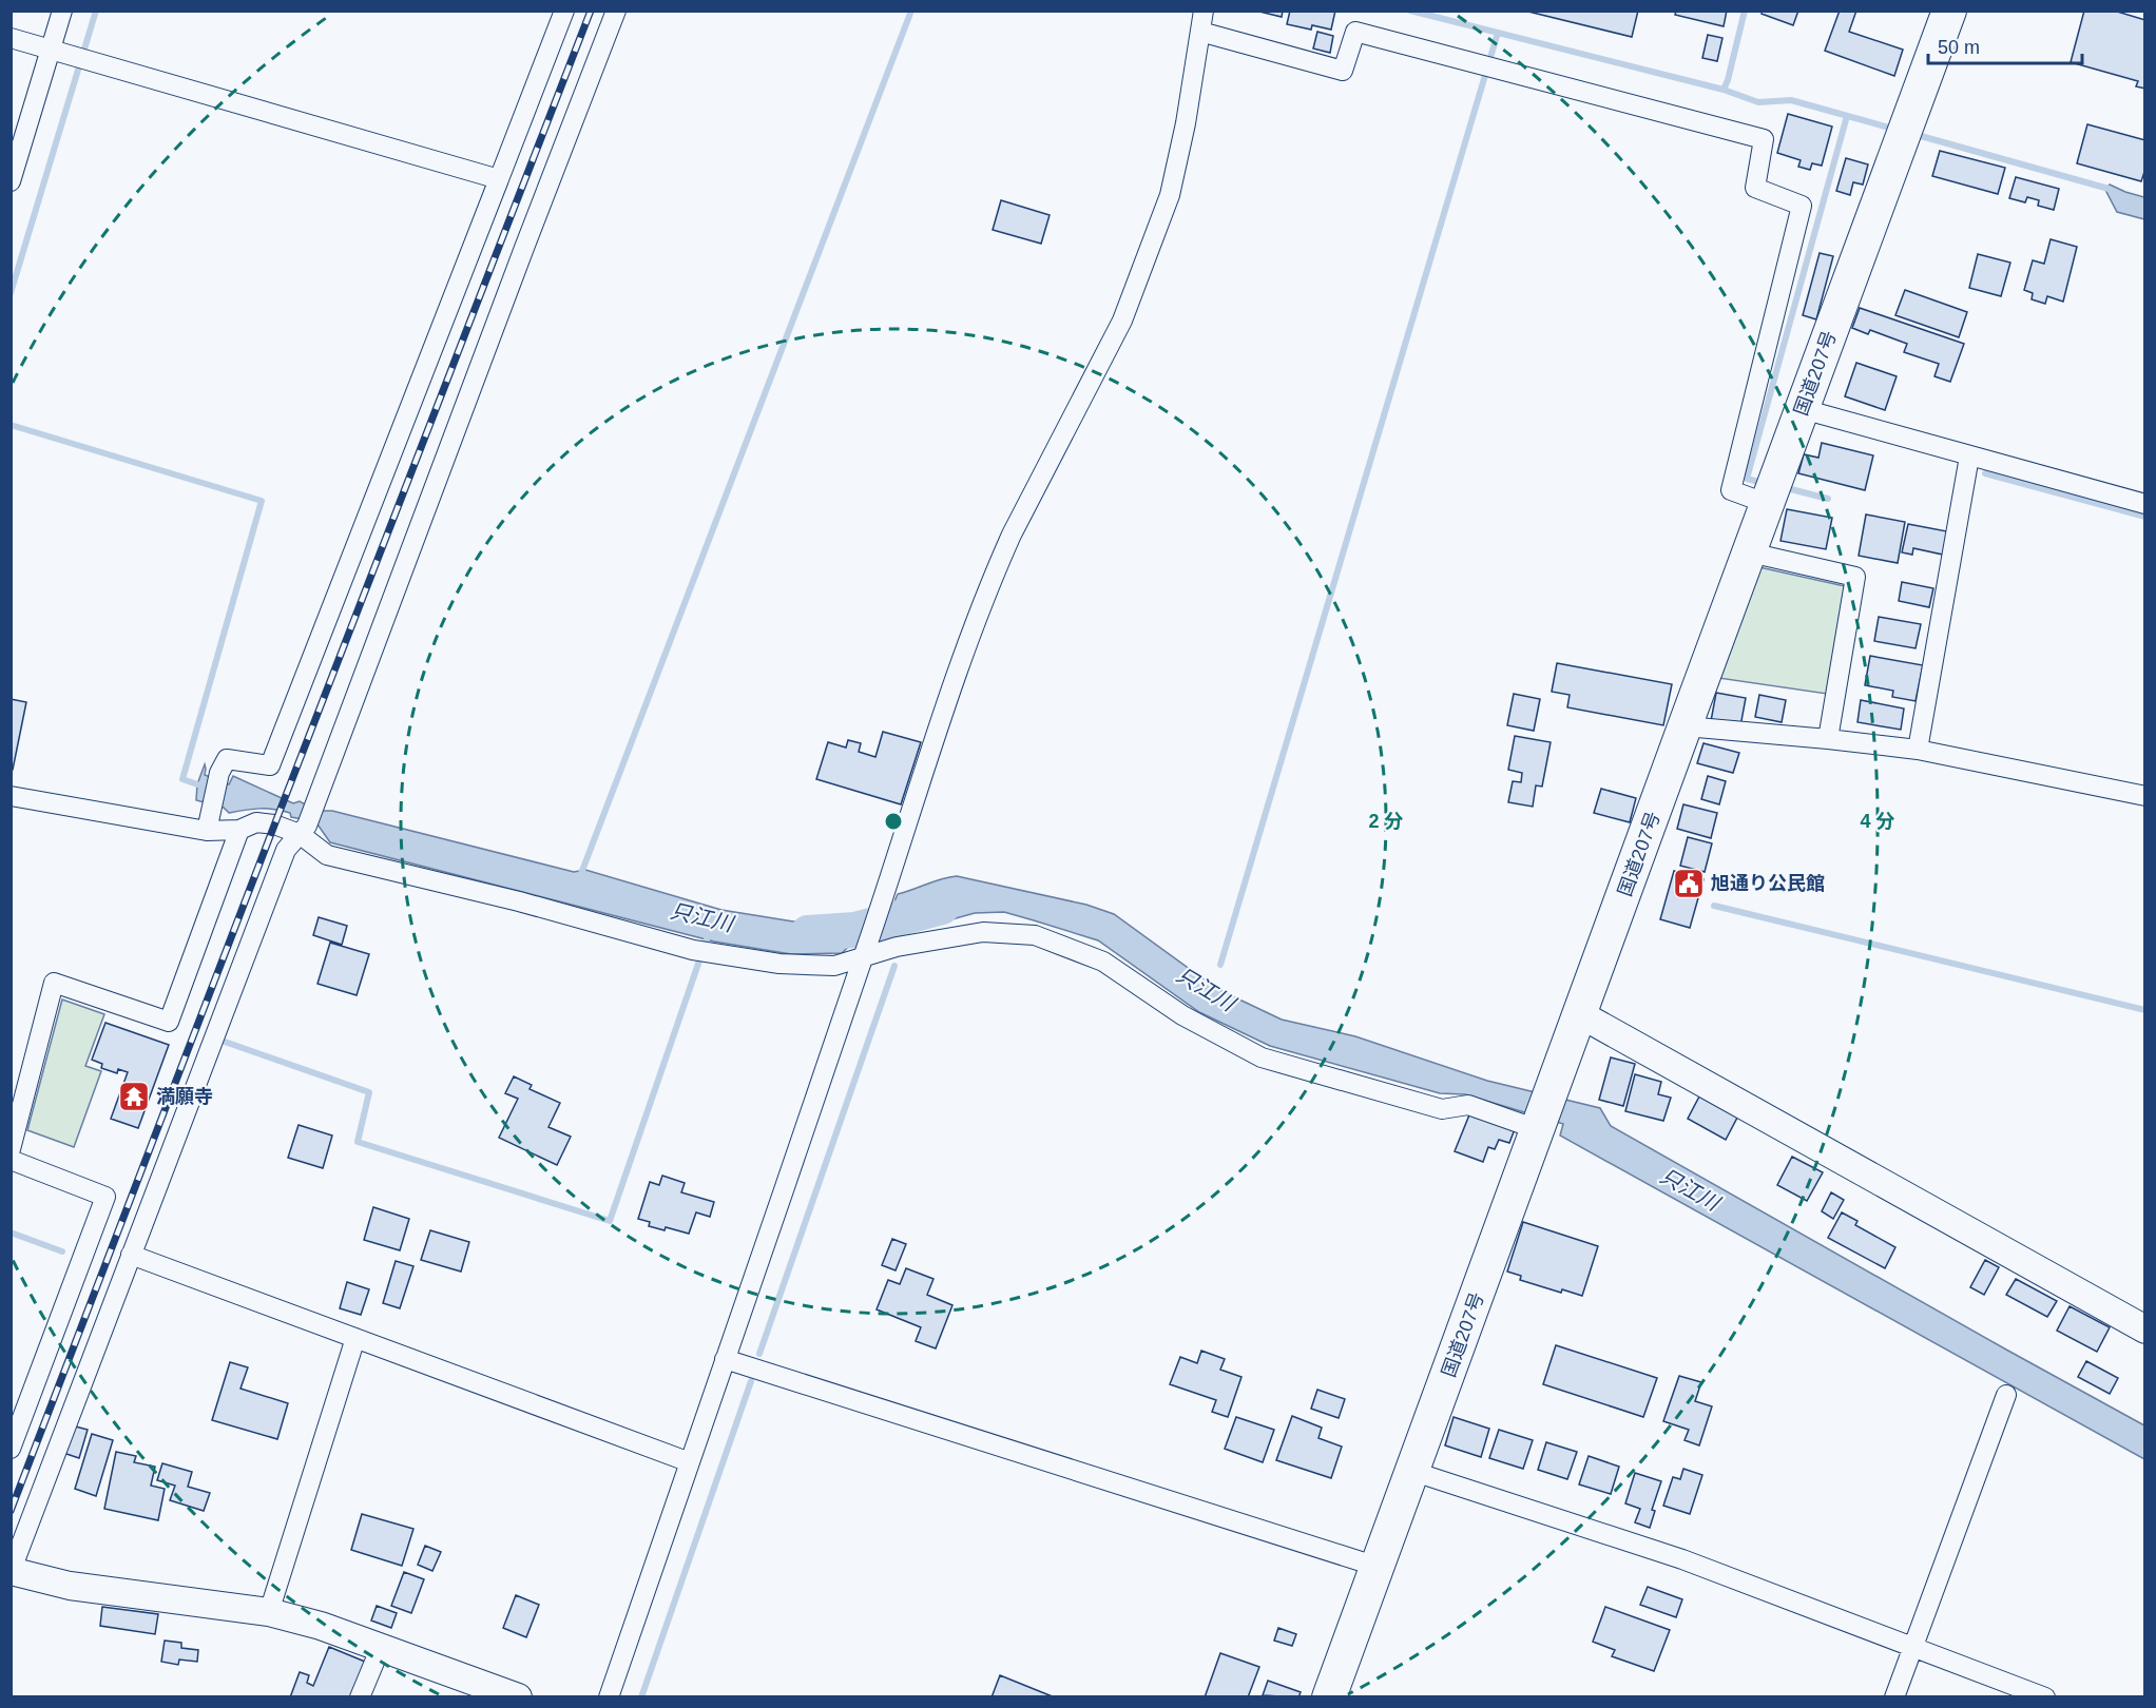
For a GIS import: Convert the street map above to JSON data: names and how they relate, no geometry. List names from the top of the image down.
{
  "streets": {
    "highway": ["国道207号"]
  },
  "water": ["只江川"],
  "places": {
    "public building": ["旭通り公民館"],
    "temple": ["満願寺"]
  },
  "scale_bar": "50 m",
  "rings": ["2 分", "4 分"]
}
